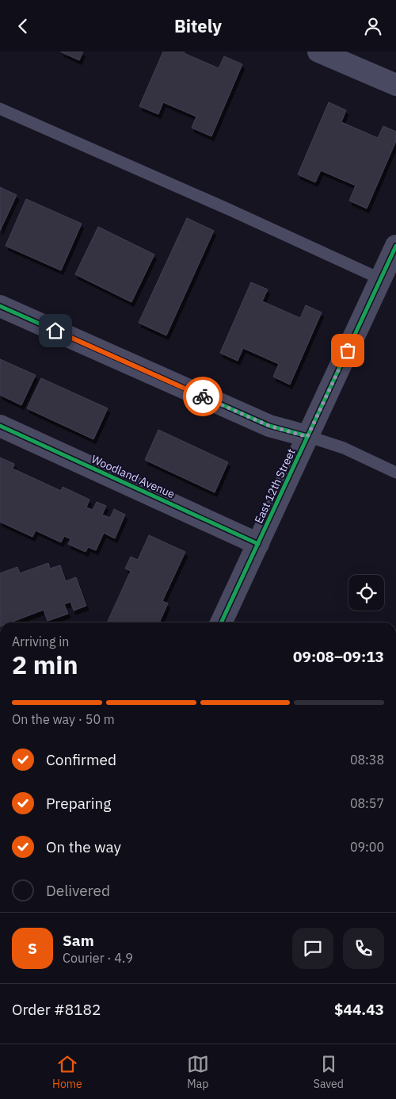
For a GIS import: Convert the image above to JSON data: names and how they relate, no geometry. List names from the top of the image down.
{
  "streets": {
    "street": ["Woodland Avenue", "East 12th Street"]
  },
  "crossings": [
    ["Woodland Avenue", "East 12th Street"]
  ],
  "page": {
    "header": "Bitely",
    "heading": ["2 min", "Arriving in", "09:08–09:13"],
    "panel": [
      "Sam",
      "Courier · 4.9",
      "Order #8182",
      "$44.43"
    ],
    "bar": "On the way · 50 m",
    "list": [
      ["Confirmed", "08:38"],
      ["Preparing", "08:57"],
      ["On the way", "09:00"],
      "Delivered"
    ],
    "round": "S",
    "tabs": ["Home", "Map", "Saved"]
  }
}
